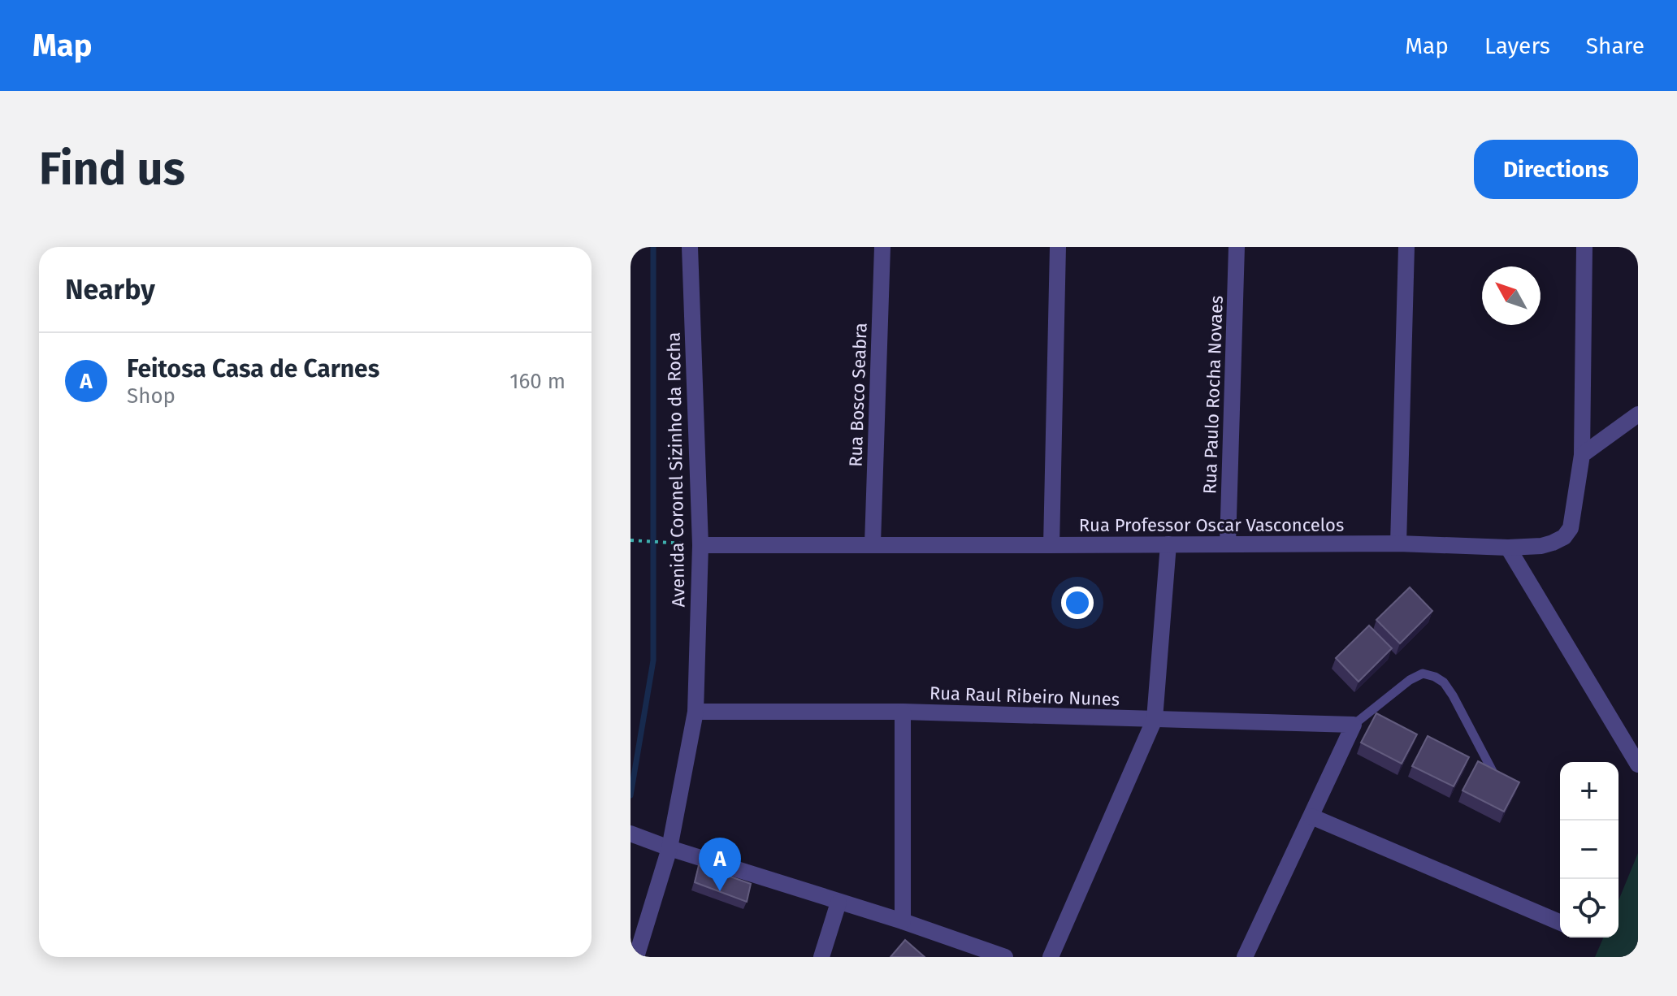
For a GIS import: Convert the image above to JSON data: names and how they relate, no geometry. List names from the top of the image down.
{
  "streets": {
    "street": [
      "Rua Bosco Seabra",
      "Rua Paulo Rocha Novaes",
      "Avenida Coronel Sizinho da Rocha",
      "Rua Professor Oscar Vasconcelos",
      "Rua Raul Ribeiro Nunes"
    ]
  },
  "crossings": [
    ["Rua Bosco Seabra", "Rua Professor Oscar Vasconcelos"],
    ["Rua Paulo Rocha Novaes", "Rua Professor Oscar Vasconcelos"],
    ["Avenida Coronel Sizinho da Rocha", "Rua Professor Oscar Vasconcelos"],
    ["Avenida Coronel Sizinho da Rocha", "Rua Raul Ribeiro Nunes"]
  ],
  "north": "top left",
  "page": {
    "header": "Map",
    "nav": ["Map", "Layers", "Share"],
    "buttons": "Directions",
    "title": "Find us",
    "heading": "Nearby",
    "list": [
      {
        "mark": "A",
        "name": "Feitosa Casa de Carnes",
        "note": "Shop",
        "value": "160 m"
      }
    ],
    "map_buttons": ["+", "−"],
    "pins": "A"
  }
}
